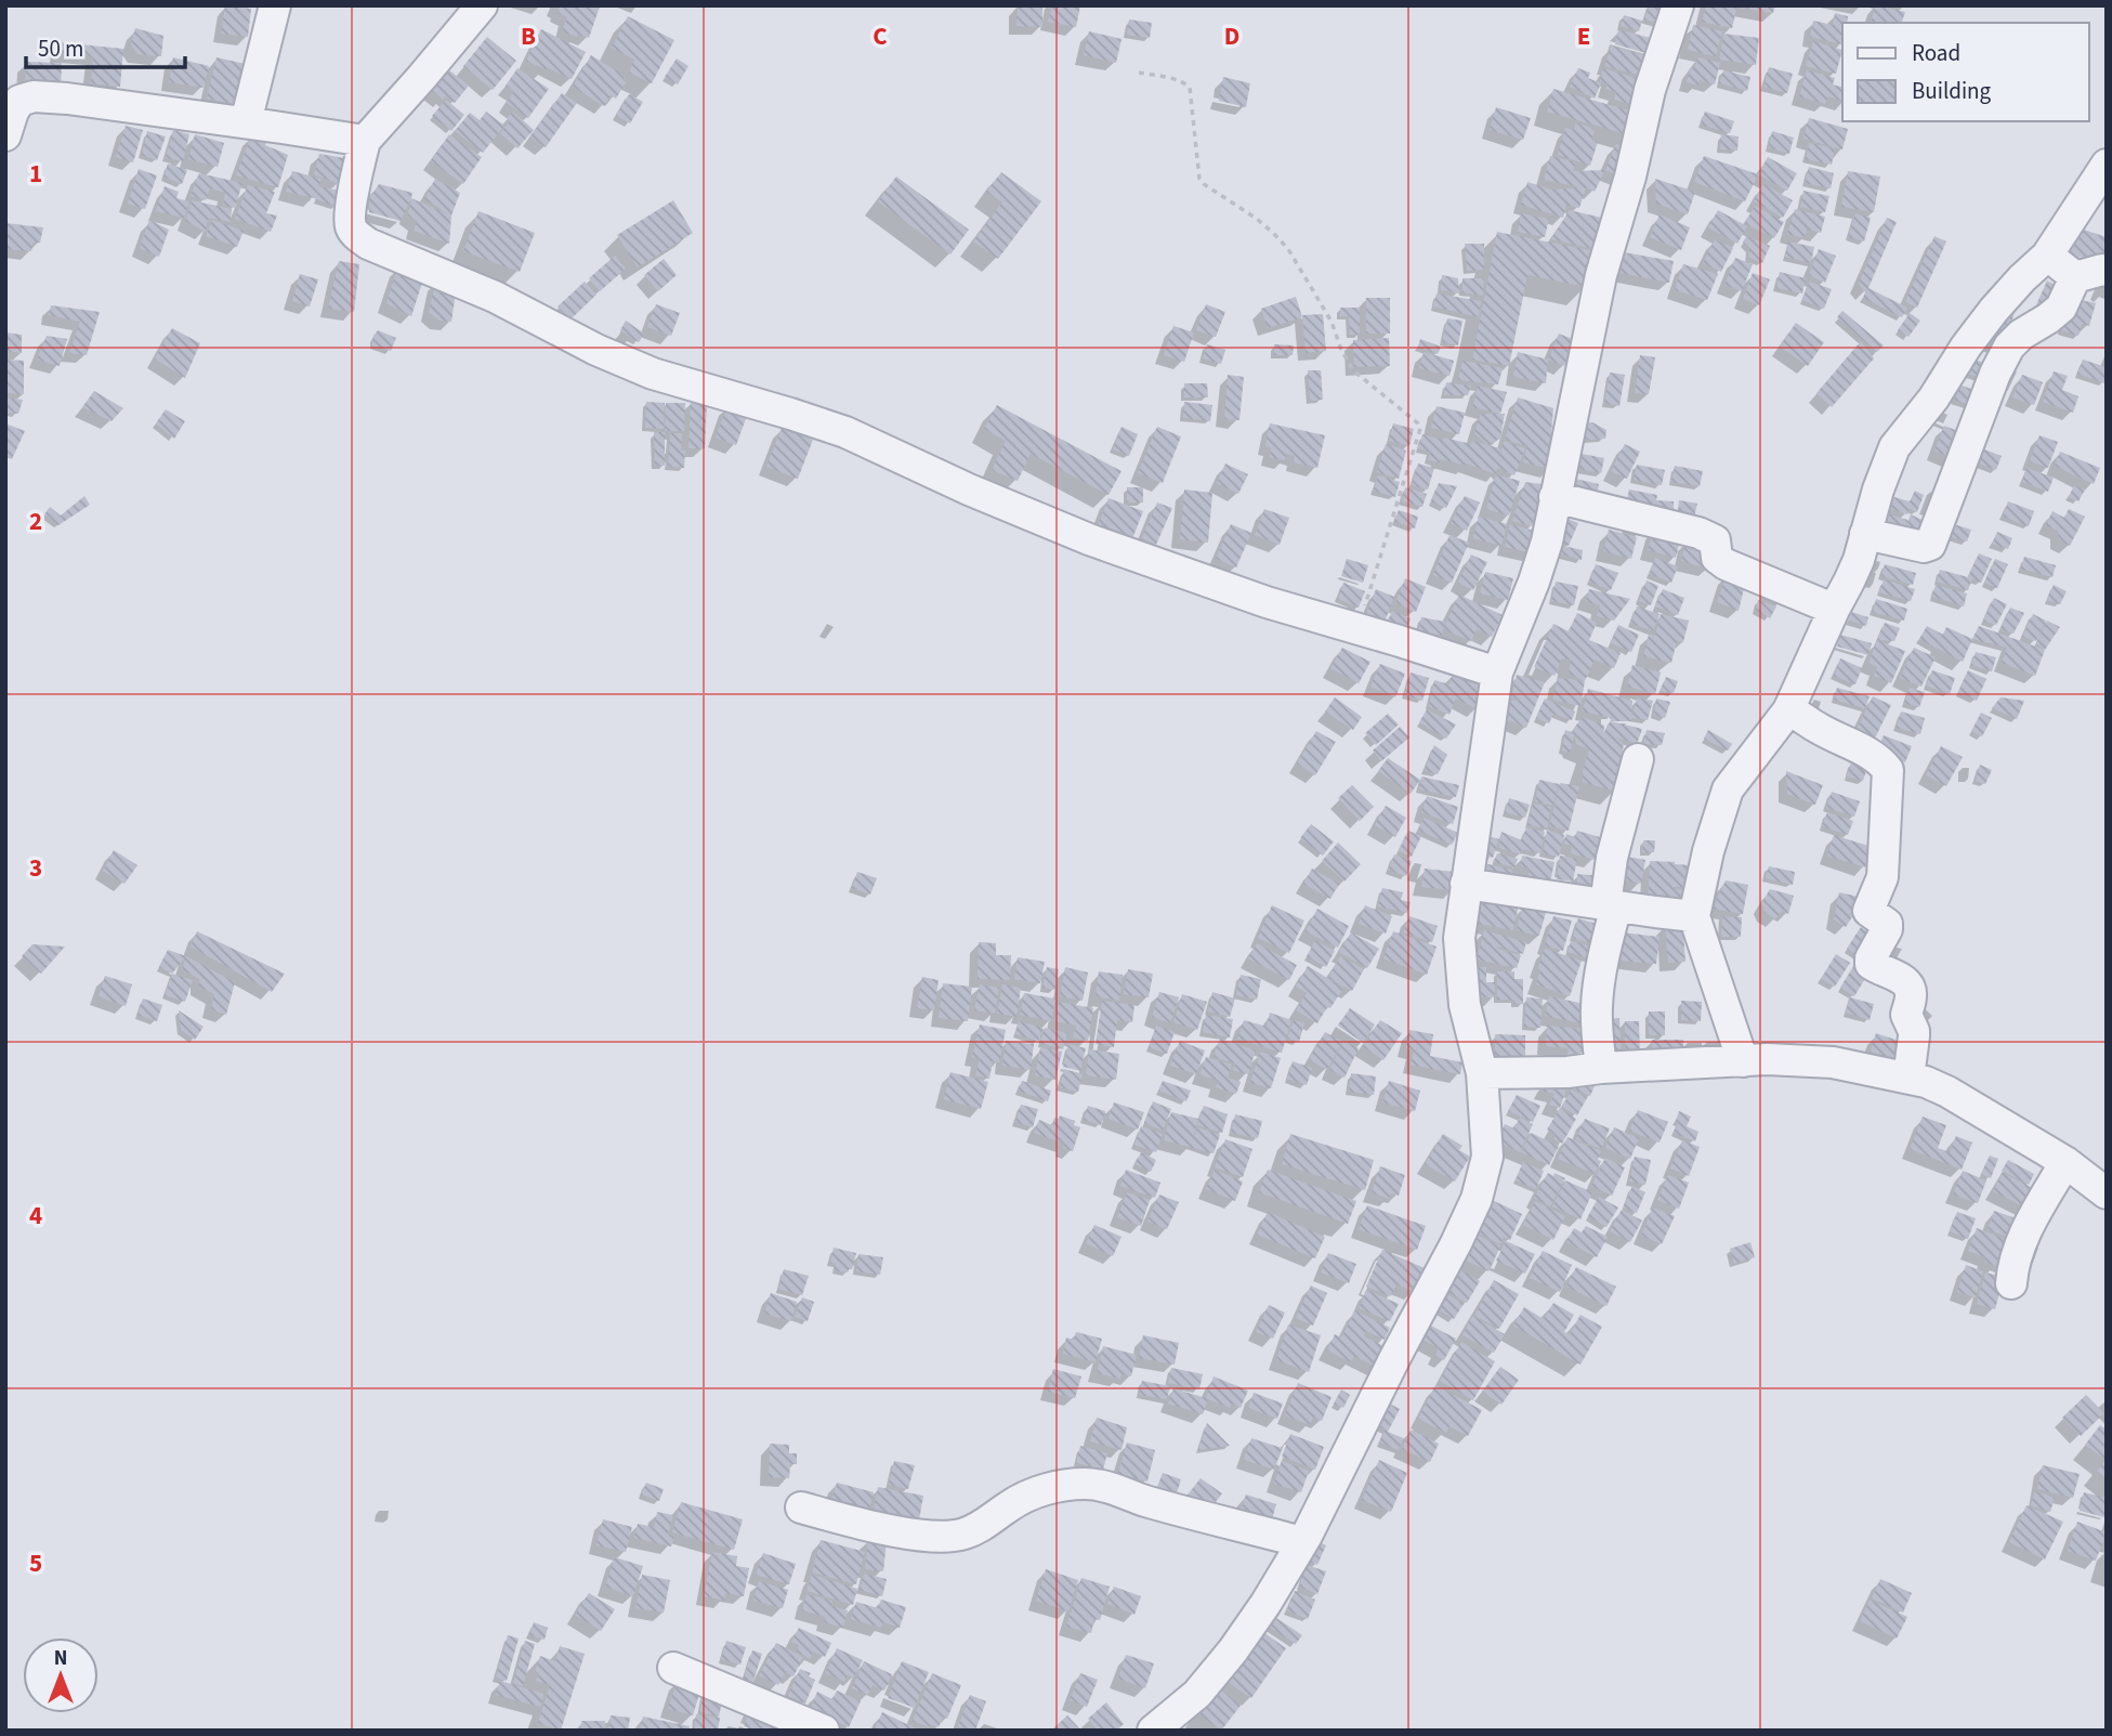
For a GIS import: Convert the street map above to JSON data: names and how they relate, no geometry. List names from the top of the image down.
{
  "legend": ["Road", "Building"],
  "scale_bar": "50 m",
  "north": "top",
  "grid": {
    "columns": [
      "B",
      "C",
      "D",
      "E"
    ],
    "rows": [
      "1",
      "2",
      "3",
      "4",
      "5"
    ]
  }
}
